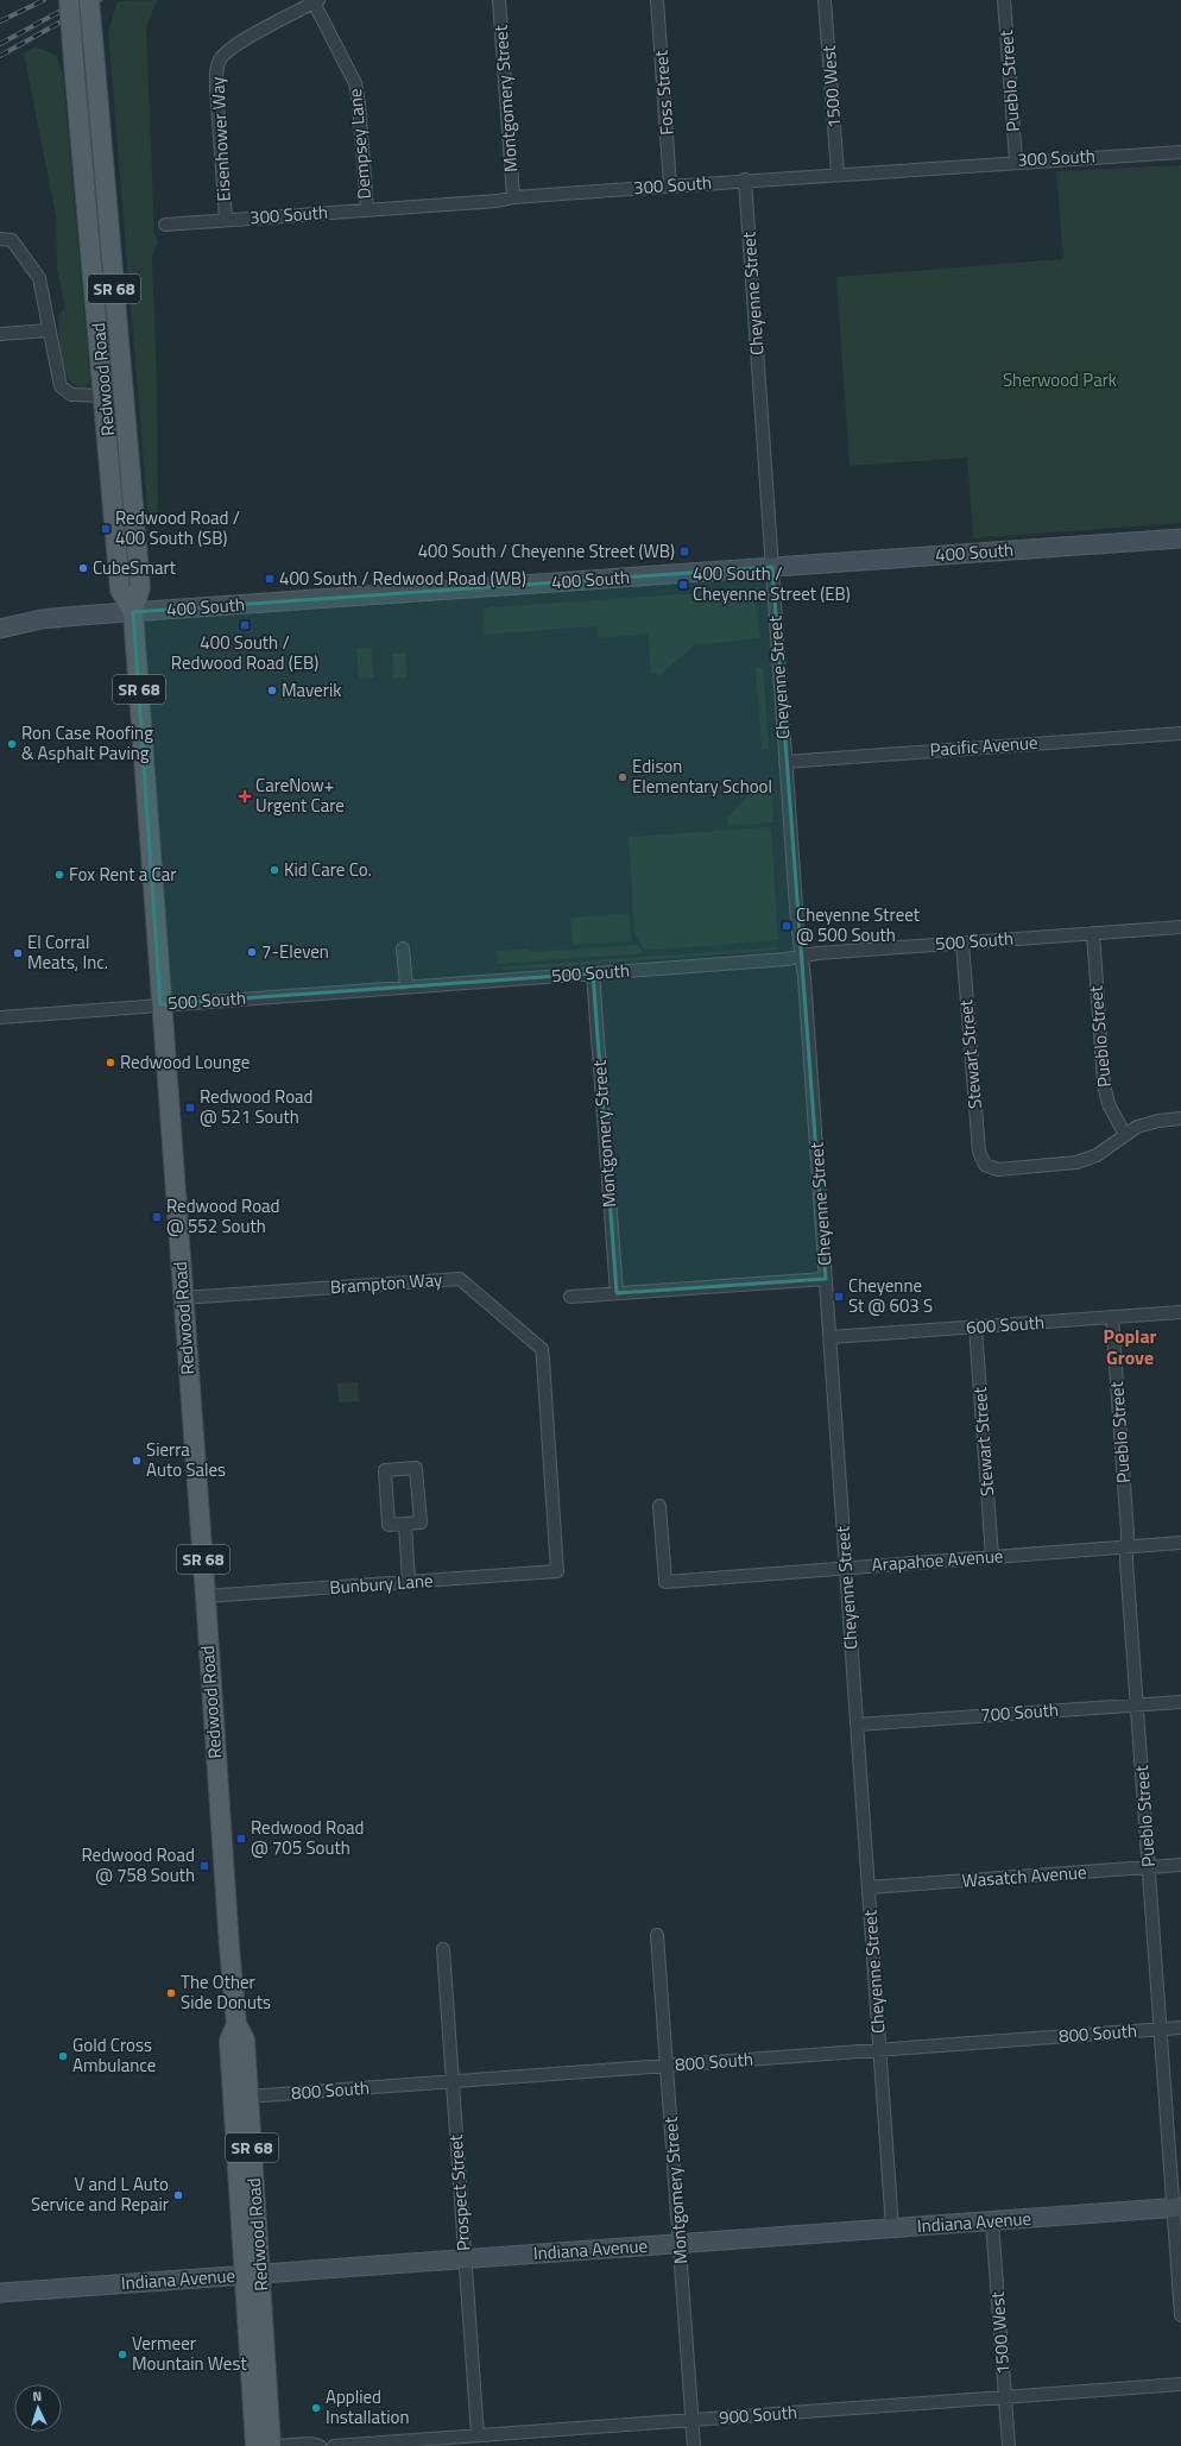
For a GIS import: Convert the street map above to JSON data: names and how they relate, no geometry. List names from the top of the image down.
{
  "streets": {
    "main road": ["SR 68", "Redwood Road"],
    "street": [
      "Pueblo Street",
      "1500 West",
      "Foss Street",
      "Montgomery Street",
      "Eisenhower Way",
      "Dempsey Lane",
      "300 South",
      "Cheyenne Street",
      "400 South",
      "Pacific Avenue",
      "500 South",
      "Stewart Street",
      "Brampton Way",
      "600 South",
      "Arapahoe Avenue",
      "Bunbury Lane",
      "700 South",
      "Wasatch Avenue",
      "800 South",
      "Prospect Street",
      "Indiana Avenue",
      "900 South"
    ]
  },
  "crossings": [
    ["Pueblo Street", "300 South"],
    ["Pueblo Street", "500 South"],
    ["Pueblo Street", "Stewart Street"],
    ["Pueblo Street", "600 South"],
    ["Pueblo Street", "Arapahoe Avenue"],
    ["Pueblo Street", "700 South"],
    ["Pueblo Street", "Wasatch Avenue"],
    ["Pueblo Street", "800 South"],
    ["Pueblo Street", "Indiana Avenue"],
    ["1500 West", "300 South"],
    ["1500 West", "Indiana Avenue"],
    ["1500 West", "900 South"],
    ["Foss Street", "300 South"],
    ["Montgomery Street", "300 South"],
    ["Montgomery Street", "500 South"],
    ["Montgomery Street", "800 South"],
    ["Montgomery Street", "Indiana Avenue"],
    ["Montgomery Street", "900 South"],
    ["Eisenhower Way", "Dempsey Lane"],
    ["Eisenhower Way", "300 South"],
    ["Dempsey Lane", "300 South"],
    ["300 South", "Cheyenne Street"],
    ["Cheyenne Street", "400 South"],
    ["Cheyenne Street", "Pacific Avenue"],
    ["Cheyenne Street", "500 South"],
    ["Cheyenne Street", "600 South"],
    ["Cheyenne Street", "Arapahoe Avenue"],
    ["Cheyenne Street", "700 South"],
    ["Cheyenne Street", "Wasatch Avenue"],
    ["Cheyenne Street", "800 South"],
    ["Cheyenne Street", "Indiana Avenue"],
    ["Redwood Road", "400 South"],
    ["Redwood Road", "500 South"],
    ["Redwood Road", "Brampton Way"],
    ["Redwood Road", "Bunbury Lane"],
    ["Redwood Road", "800 South"],
    ["Redwood Road", "Indiana Avenue"],
    ["500 South", "Stewart Street"],
    ["Stewart Street", "600 South"],
    ["Stewart Street", "Arapahoe Avenue"],
    ["Brampton Way", "Bunbury Lane"],
    ["800 South", "Prospect Street"],
    ["Prospect Street", "Indiana Avenue"],
    ["Prospect Street", "900 South"]
  ],
  "districts": ["Poplar Grove"],
  "parks": ["Sherwood Park"],
  "places": {
    "transit": [
      "Redwood Road / 400 South (SB)",
      "400 South / Cheyenne Street (WB)",
      "400 South / Redwood Road (WB)",
      "400 South / Cheyenne Street (EB)",
      "400 South / Redwood Road (EB)",
      "Cheyenne Street @ 500 South",
      "Redwood Road @ 521 South",
      "Redwood Road @ 552 South",
      "Cheyenne St @ 603 S",
      "Redwood Road @ 705 South",
      "Redwood Road @ 758 South"
    ],
    "other": [
      "CubeSmart",
      "Maverik",
      "Ron Case Roofing & Asphalt Paving",
      "Edison Elementary School",
      "Kid Care Co.",
      "Fox Rent a Car",
      "7-Eleven",
      "El Corral Meats, Inc.",
      "Redwood Lounge",
      "Sierra Auto Sales",
      "The Other Side Donuts",
      "Gold Cross Ambulance",
      "V and L Auto Service and Repair",
      "Vermeer Mountain West",
      "Applied Installation"
    ],
    "health": ["CareNow+ Urgent Care"]
  },
  "north": "top"
}
